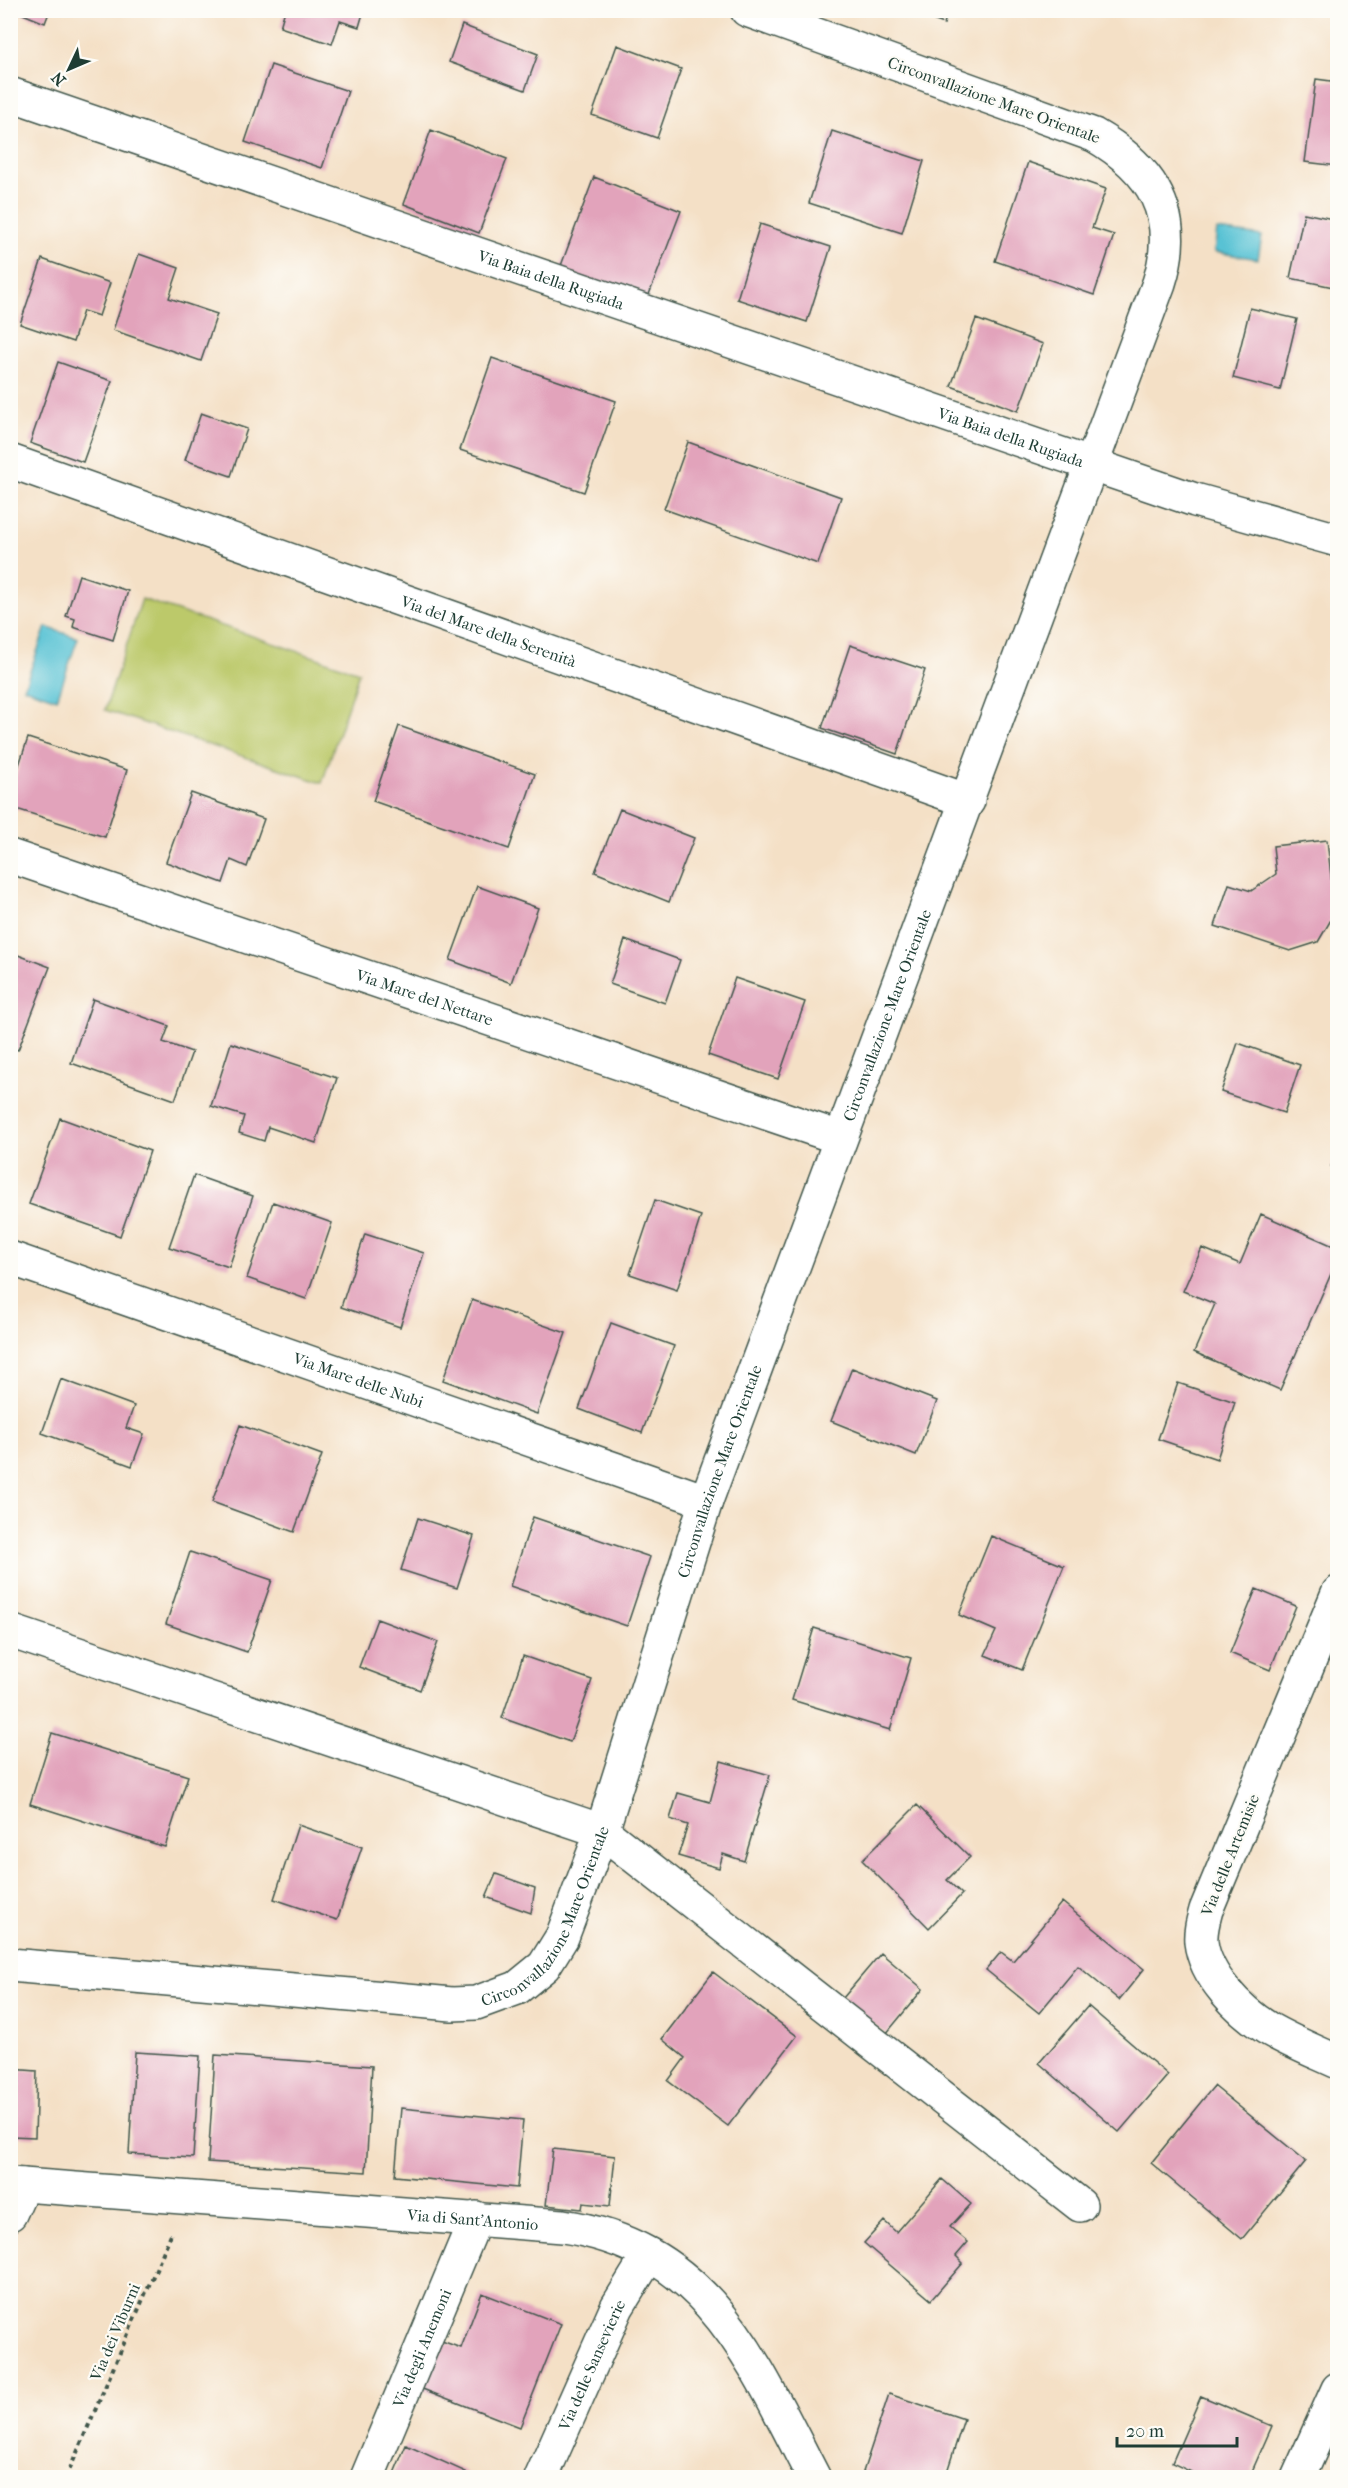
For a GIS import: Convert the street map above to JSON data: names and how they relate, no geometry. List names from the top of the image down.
{
  "streets": {
    "street": [
      "Circonvallazione Mare Orientale",
      "Via Baia della Rugiada",
      "Via del Mare della Serenità",
      "Via Mare del Nettare",
      "Via Mare delle Nubi",
      "Via delle Artemisie",
      "Via di Sant'Antonio",
      "Via degli Anemoni",
      "Via delle Sansevierie"
    ],
    "path": ["Via dei Viburni"]
  },
  "crossings": [
    ["Circonvallazione Mare Orientale", "Via Baia della Rugiada"],
    ["Circonvallazione Mare Orientale", "Via del Mare della Serenità"],
    ["Circonvallazione Mare Orientale", "Via Mare del Nettare"],
    ["Circonvallazione Mare Orientale", "Via Mare delle Nubi"],
    ["Via di Sant'Antonio", "Via dei Viburni"],
    ["Via di Sant'Antonio", "Via degli Anemoni"],
    ["Via di Sant'Antonio", "Via delle Sansevierie"]
  ],
  "scale_bar": "20 m",
  "north": "bottom left"
}
